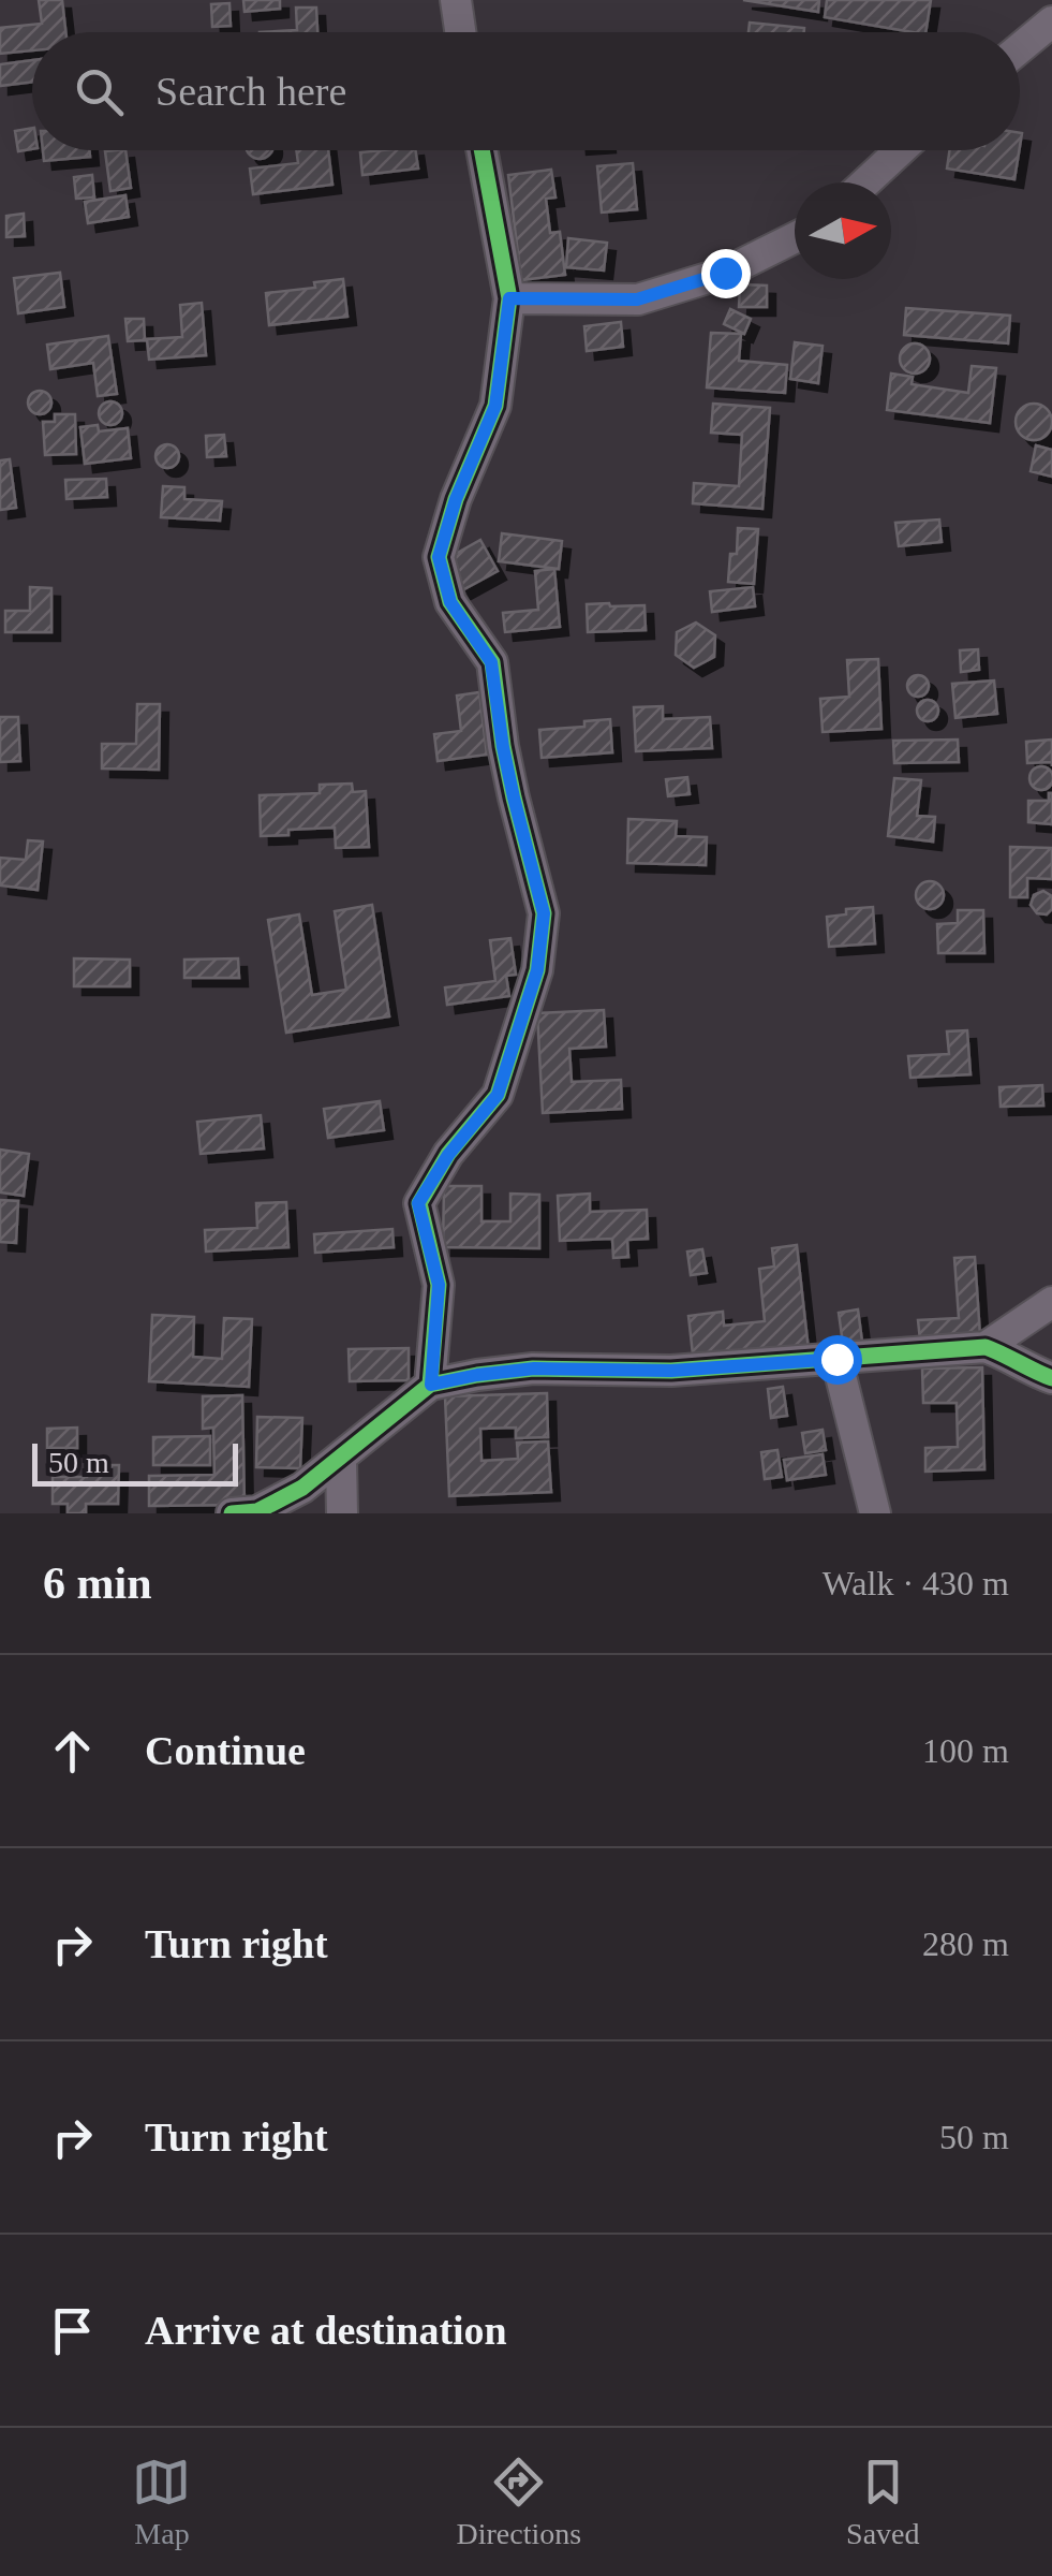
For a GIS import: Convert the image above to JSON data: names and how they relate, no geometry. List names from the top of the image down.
{
  "scale_bar": "50 m",
  "north": "right",
  "page": {
    "search": "Search here",
    "scale": "50 m",
    "heading": ["6 min", "Walk · 430 m"],
    "list": [
      ["Continue", "100 m"],
      ["Turn right", "280 m"],
      ["Turn right", "50 m"],
      "Arrive at destination"
    ],
    "nav": ["Map", "Directions", "Saved"]
  }
}
